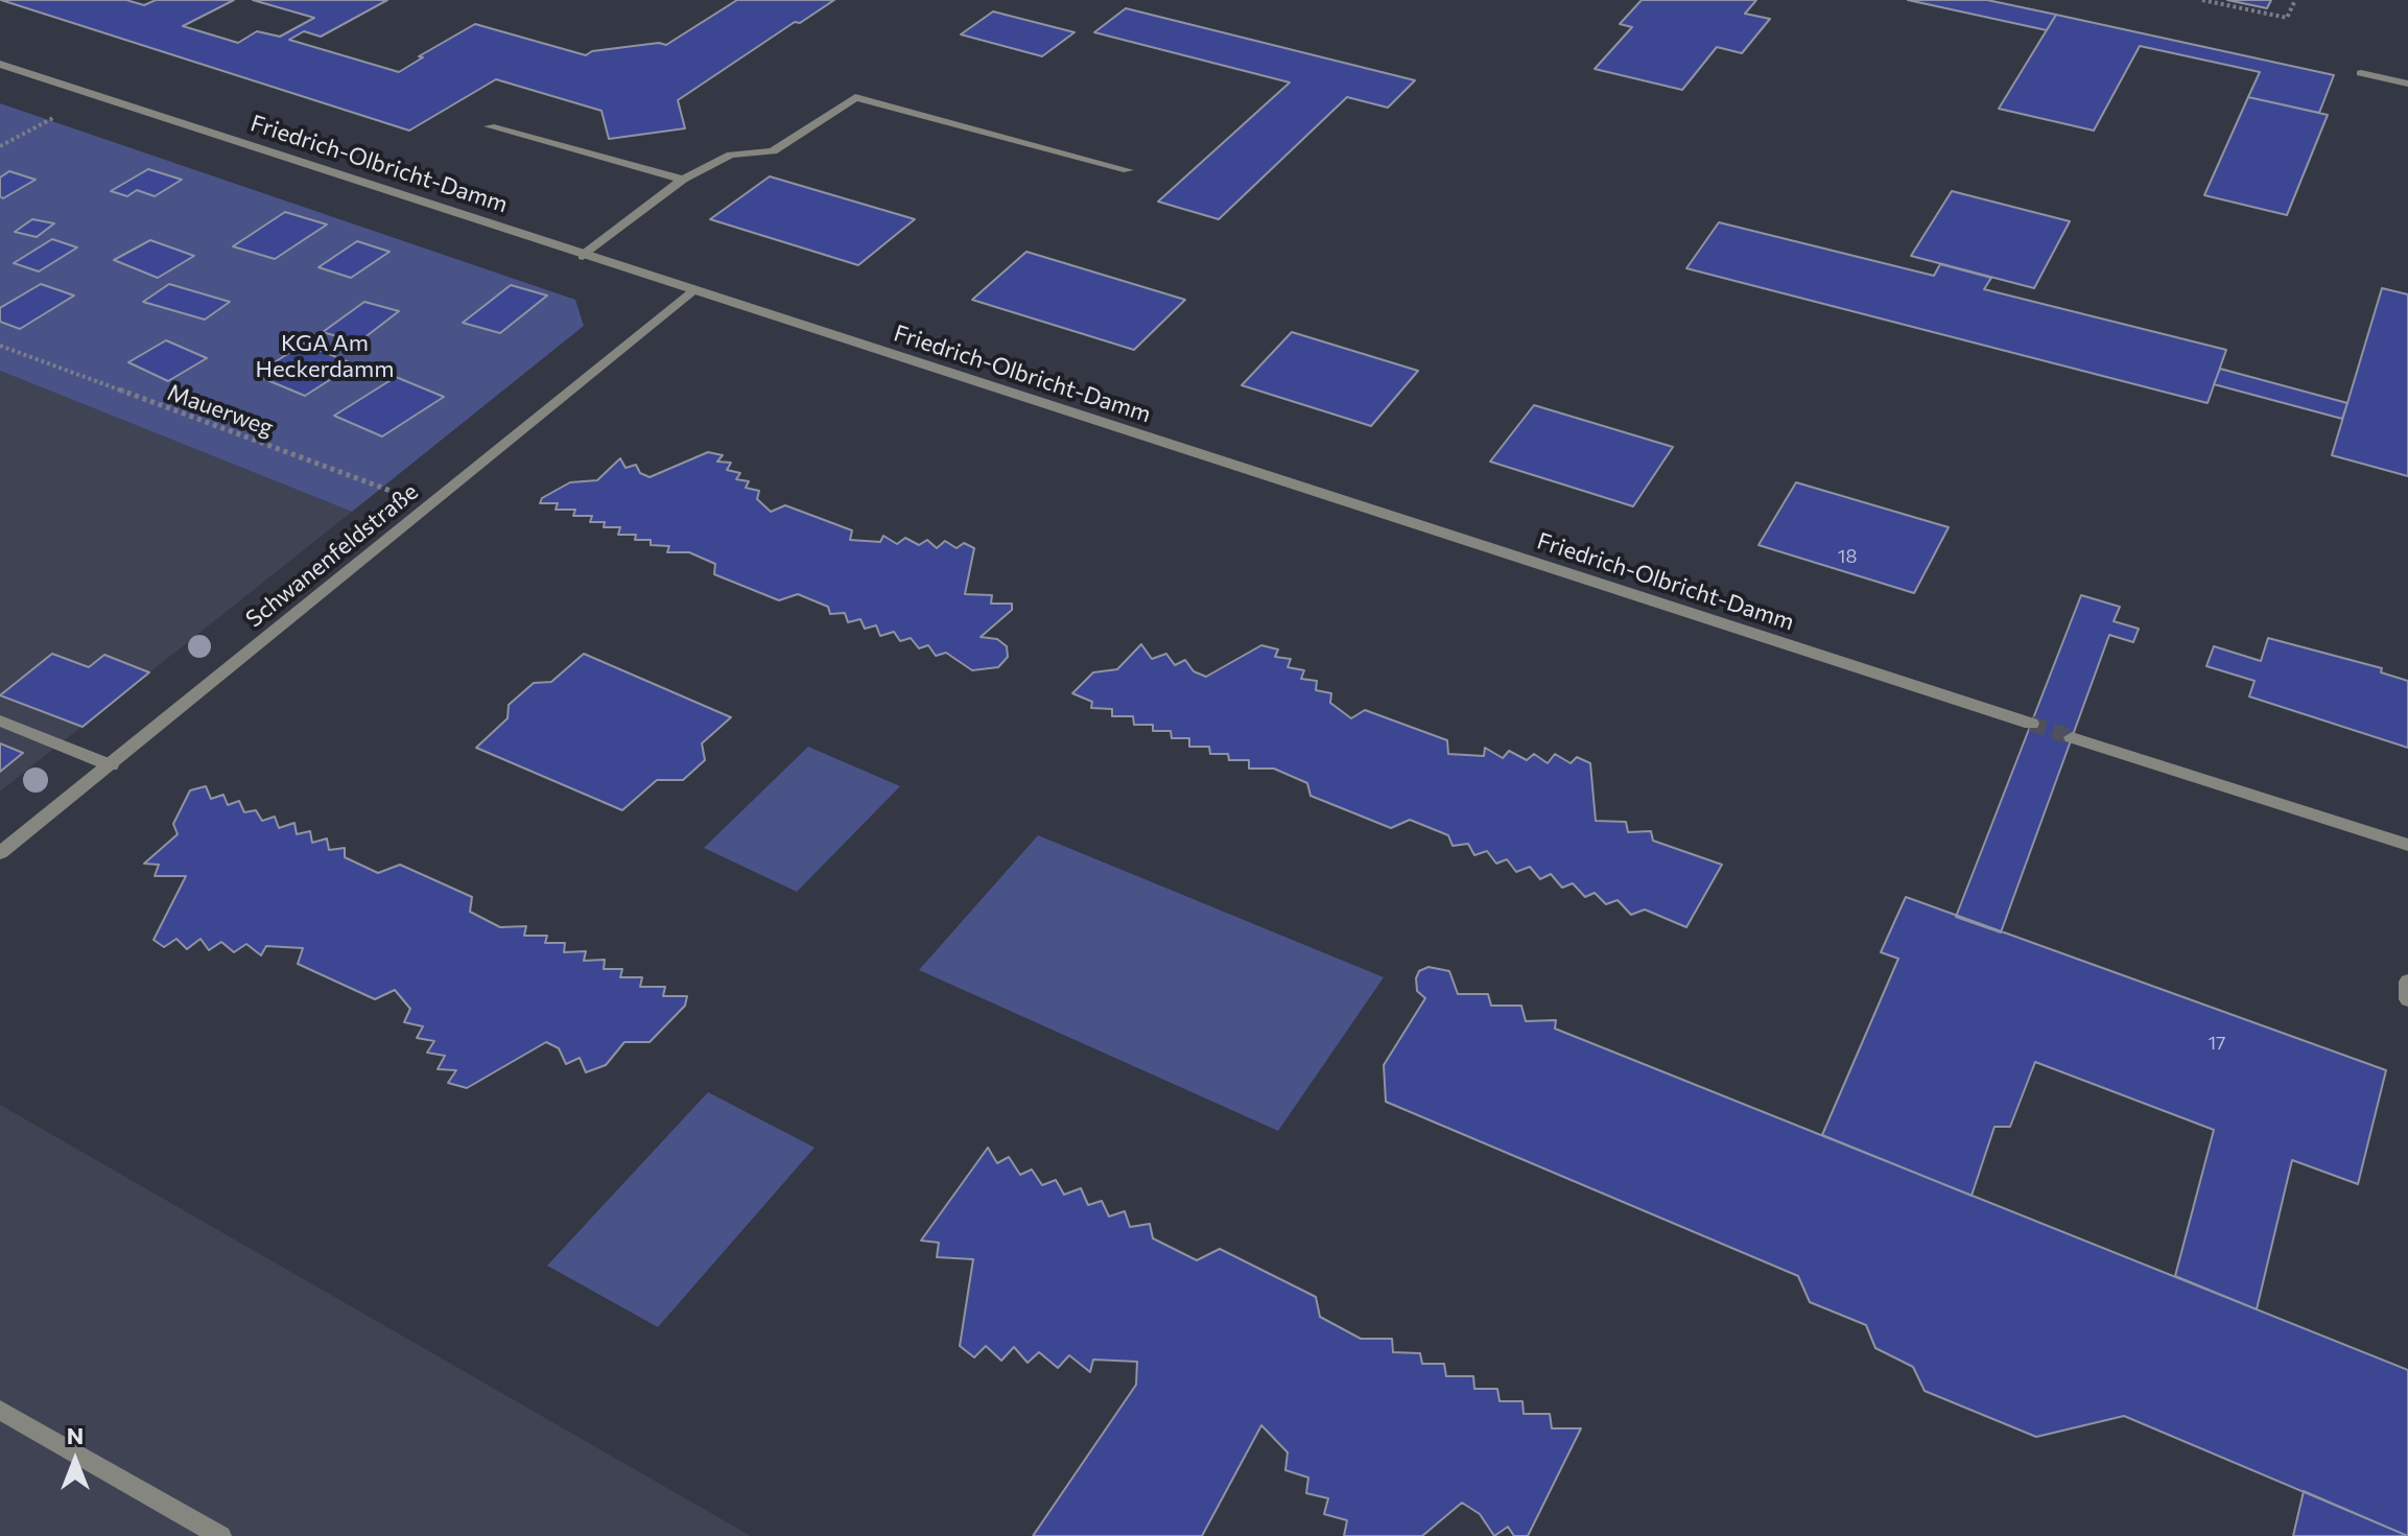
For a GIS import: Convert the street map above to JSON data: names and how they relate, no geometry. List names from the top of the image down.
{
  "streets": {
    "street": ["Friedrich-Olbricht-Damm", "Schwanenfeldstraße"],
    "path": ["Mauerweg"]
  },
  "crossings": [
    ["Friedrich-Olbricht-Damm", "Schwanenfeldstraße"],
    ["Mauerweg", "Schwanenfeldstraße"]
  ],
  "parks": ["KGA Am Heckerdamm"],
  "house_numbers": ["18", "17"],
  "north": "top"
}
